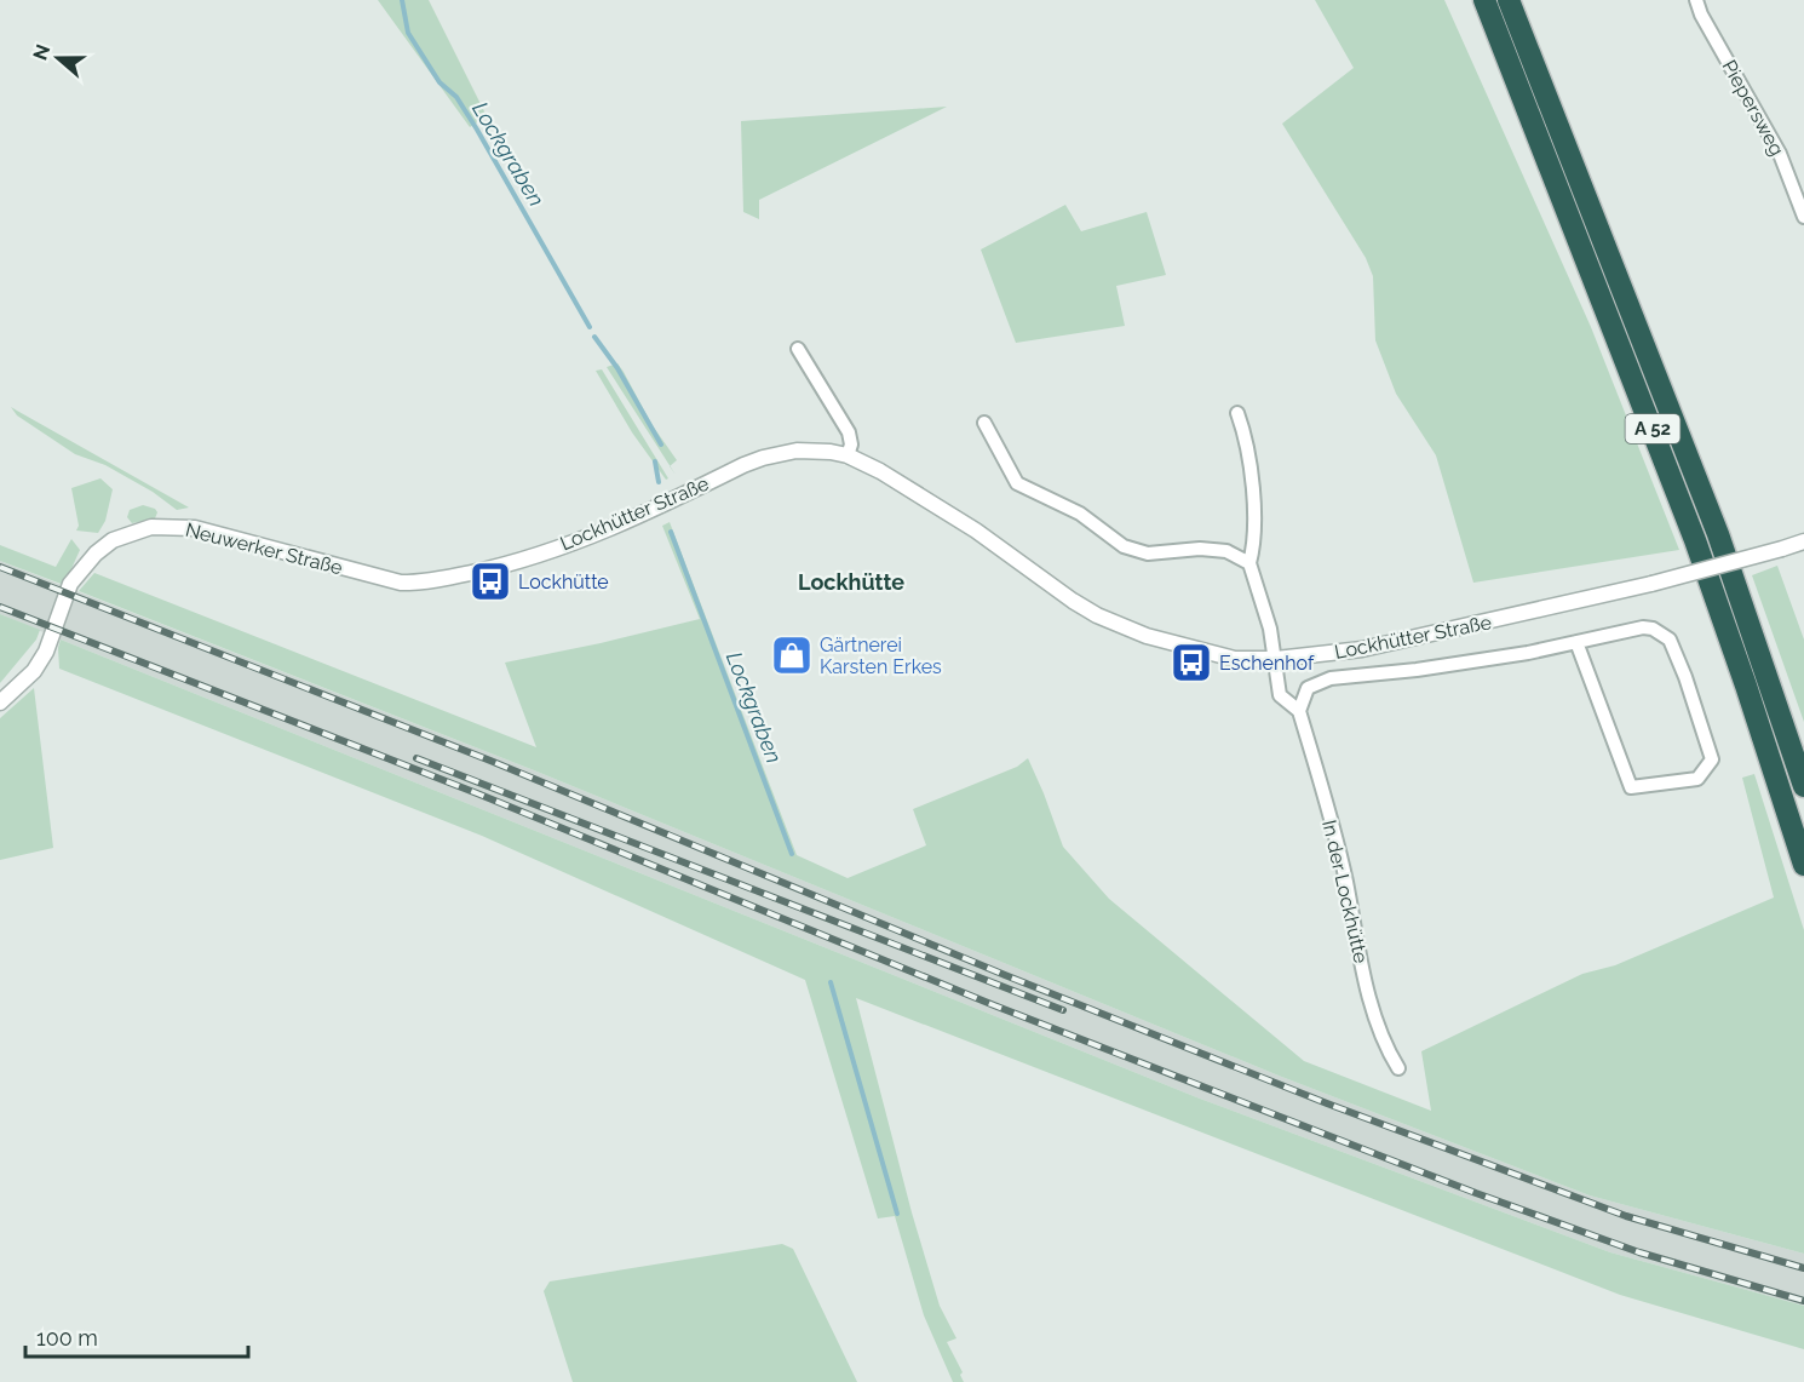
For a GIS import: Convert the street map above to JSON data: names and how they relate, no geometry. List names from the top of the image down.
{
  "streets": {
    "highway": ["A 52"],
    "street": [
      "Piepersweg",
      "Lockhütter Straße",
      "Neuwerker Straße",
      "In der Lockhütte"
    ]
  },
  "crossings": [
    ["Lockhütter Straße", "Neuwerker Straße"],
    ["Lockhütter Straße", "In der Lockhütte"]
  ],
  "districts": ["Lockhütte"],
  "water": ["Lockgraben"],
  "places": {
    "bus stop": ["Lockhütte", "Eschenhof"],
    "shop": ["Gärtnerei Karsten Erkes"]
  },
  "scale_bar": "100 m",
  "north": "left"
}
